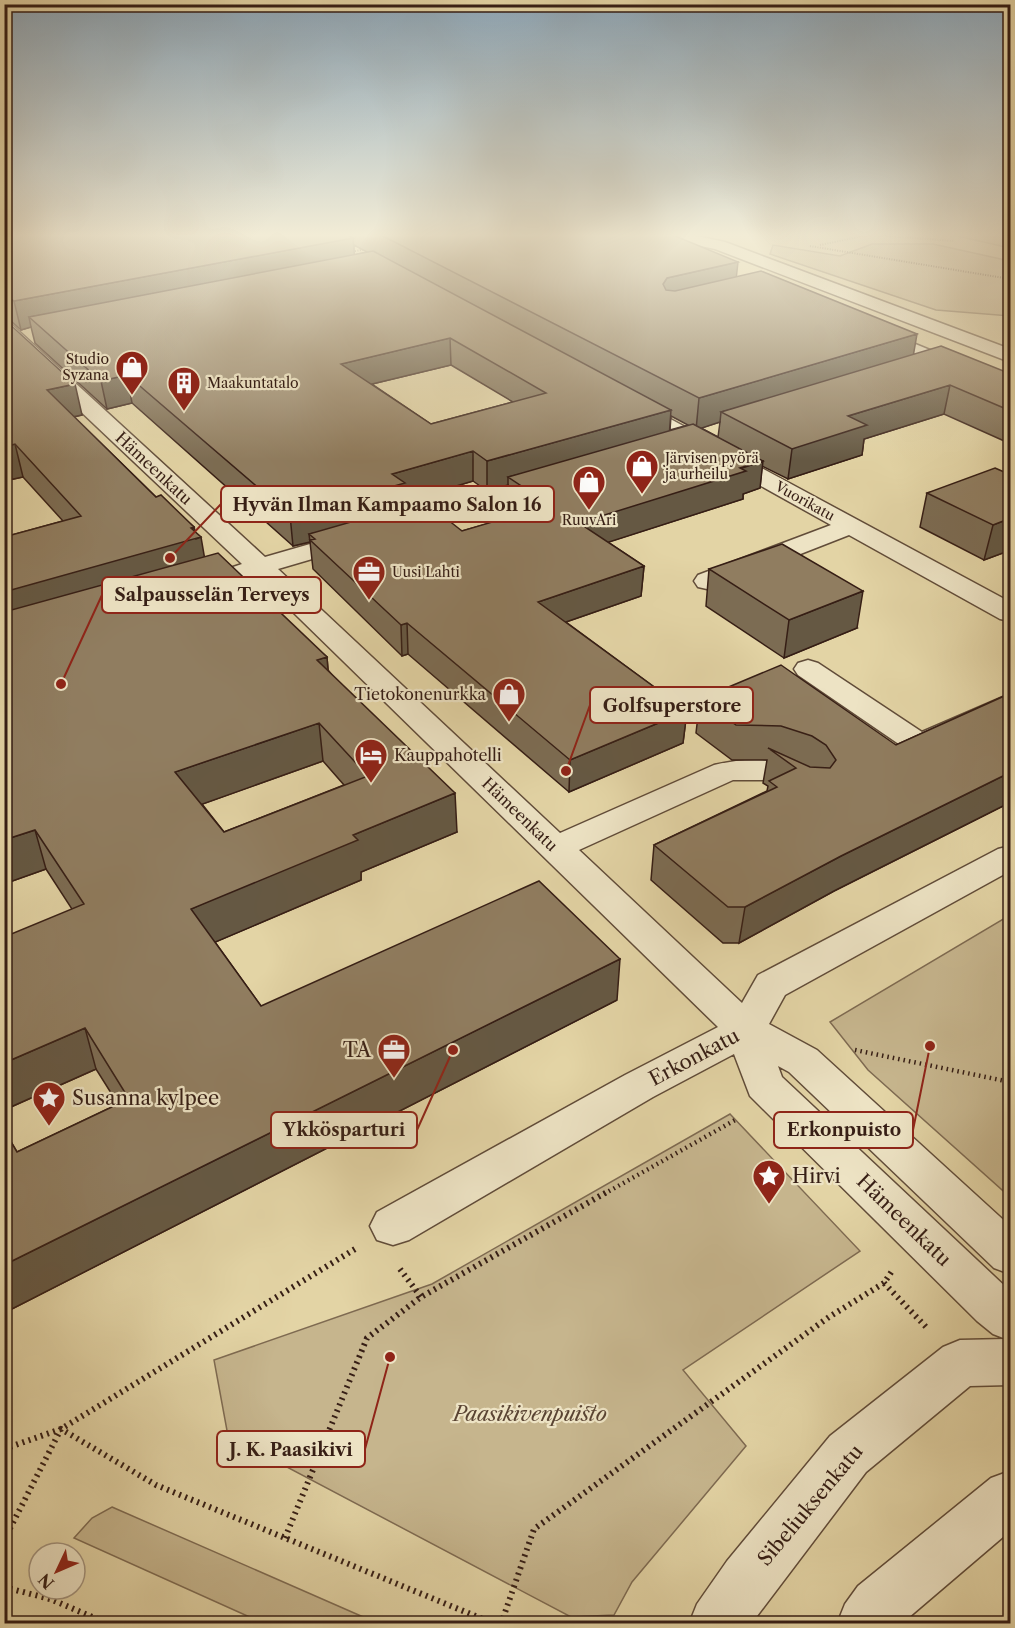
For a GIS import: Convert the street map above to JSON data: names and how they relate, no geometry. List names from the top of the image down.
{
  "streets": {
    "street": [
      "Hämeenkatu",
      "Vuorikatu",
      "Erkonkatu",
      "Sibeliuksenkatu"
    ]
  },
  "crossings": [
    ["Hämeenkatu", "Erkonkatu"]
  ],
  "parks": ["Paasikivenpuisto"],
  "places": {
    "shop": [
      "Studio Syzana",
      "Järvisen pyörä ja urheilu",
      "RuuvAri",
      "Tietokonenurkka"
    ],
    "building": ["Maakuntatalo"],
    "other": [
      "Hyvän Ilman Kampaamo Salon 16",
      "Salpausselän Terveys",
      "Golfsuperstore",
      "Erkonpuisto",
      "Ykkösparturi",
      "J. K. Paasikivi"
    ],
    "office": ["Uusi Lahti", "TA"],
    "hotel": ["Kauppahotelli"],
    "place": ["Susanna kylpee", "Hirvi"]
  },
  "north": "bottom left"
}
